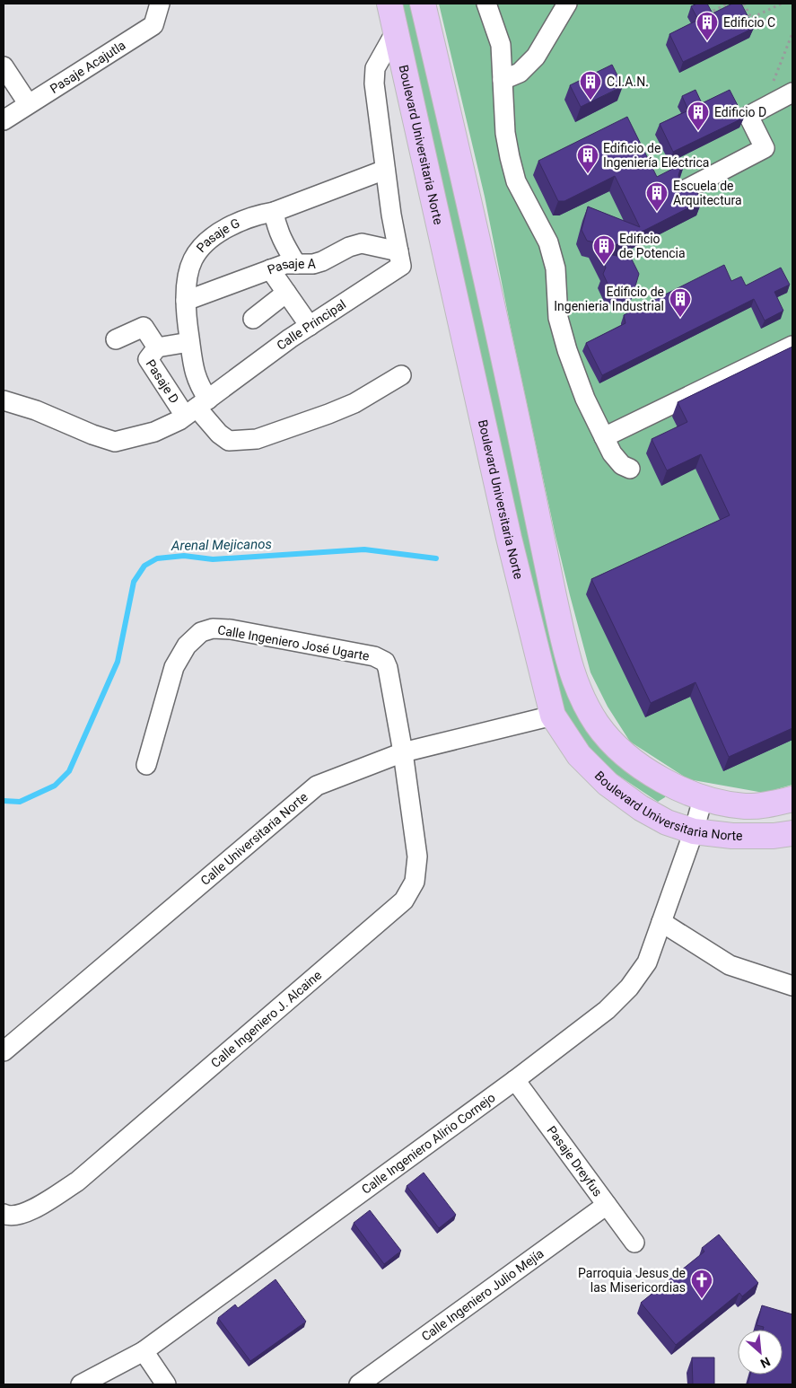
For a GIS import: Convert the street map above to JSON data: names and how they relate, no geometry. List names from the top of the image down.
{
  "streets": {
    "main road": ["Boulevard Universitaria Norte"],
    "street": [
      "Pasaje Acajutla",
      "Pasaje G",
      "Pasaje A",
      "Calle Principal",
      "Pasaje D",
      "Calle Ingeniero José Ugarte",
      "Calle Universitaria Norte",
      "Calle Ingeniero J. Alcaine",
      "Calle Ingeniero Alirio Cornejo",
      "Pasaje Dreyfus",
      "Calle Ingeniero Julio Mejía"
    ]
  },
  "crossings": [
    ["Boulevard Universitaria Norte", "Calle Principal"],
    ["Boulevard Universitaria Norte", "Calle Universitaria Norte"],
    ["Boulevard Universitaria Norte", "Calle Ingeniero Alirio Cornejo"],
    ["Pasaje G", "Pasaje A"],
    ["Pasaje G", "Calle Principal"],
    ["Pasaje G", "Pasaje D"],
    ["Pasaje A", "Calle Principal"],
    ["Calle Principal", "Pasaje D"],
    ["Calle Ingeniero José Ugarte", "Calle Universitaria Norte"],
    ["Calle Ingeniero José Ugarte", "Calle Ingeniero J. Alcaine"],
    ["Calle Universitaria Norte", "Calle Ingeniero J. Alcaine"],
    ["Calle Ingeniero Alirio Cornejo", "Pasaje Dreyfus"],
    ["Pasaje Dreyfus", "Calle Ingeniero Julio Mejía"]
  ],
  "water": ["Arenal Mejicanos"],
  "places": {
    "building": [
      "Edificio C",
      "C.I.A.N.",
      "Edificio D",
      "Edificio de Ingeniería Eléctrica",
      "Escuela de Arquitectura",
      "Edificio de Potencia",
      "Edificio de Ingenieria Industrial"
    ],
    "church": ["Parroquia Jesus de las Misericordias"]
  },
  "north": "bottom right"
}
